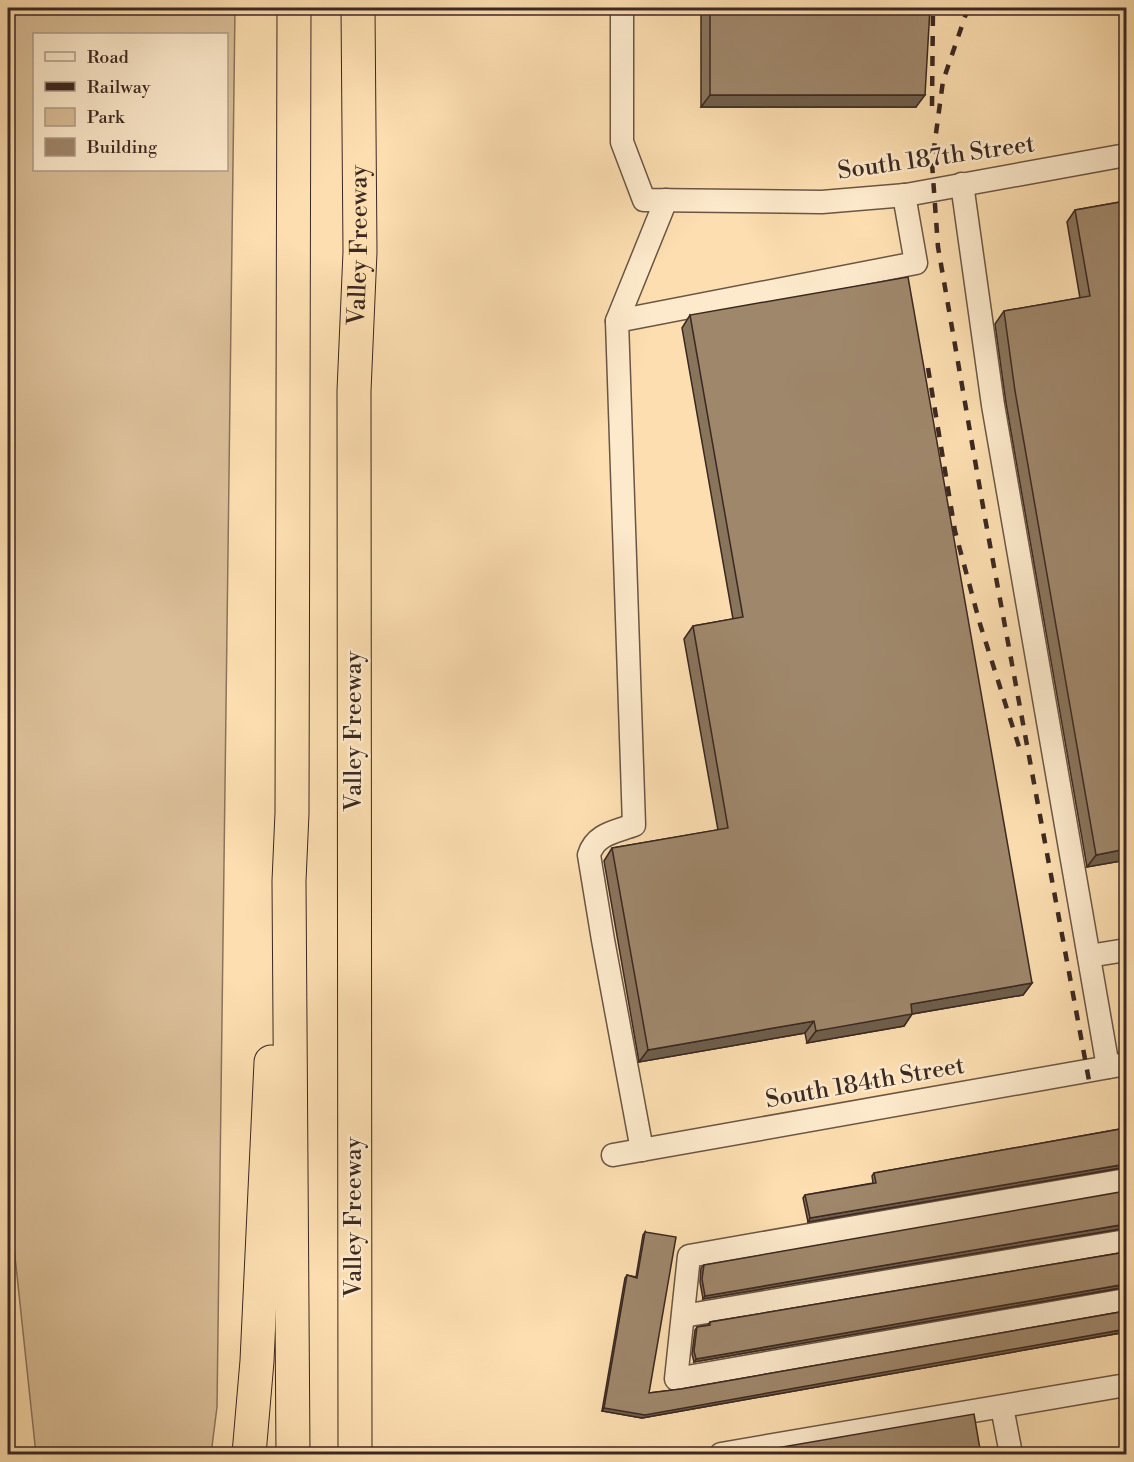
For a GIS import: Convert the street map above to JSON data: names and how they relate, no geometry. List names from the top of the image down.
{
  "streets": {
    "highway": ["Valley Freeway"],
    "street": ["South 187th Street", "South 184th Street"]
  },
  "legend": [
    "Road",
    "Railway",
    "Park",
    "Building"
  ]
}
